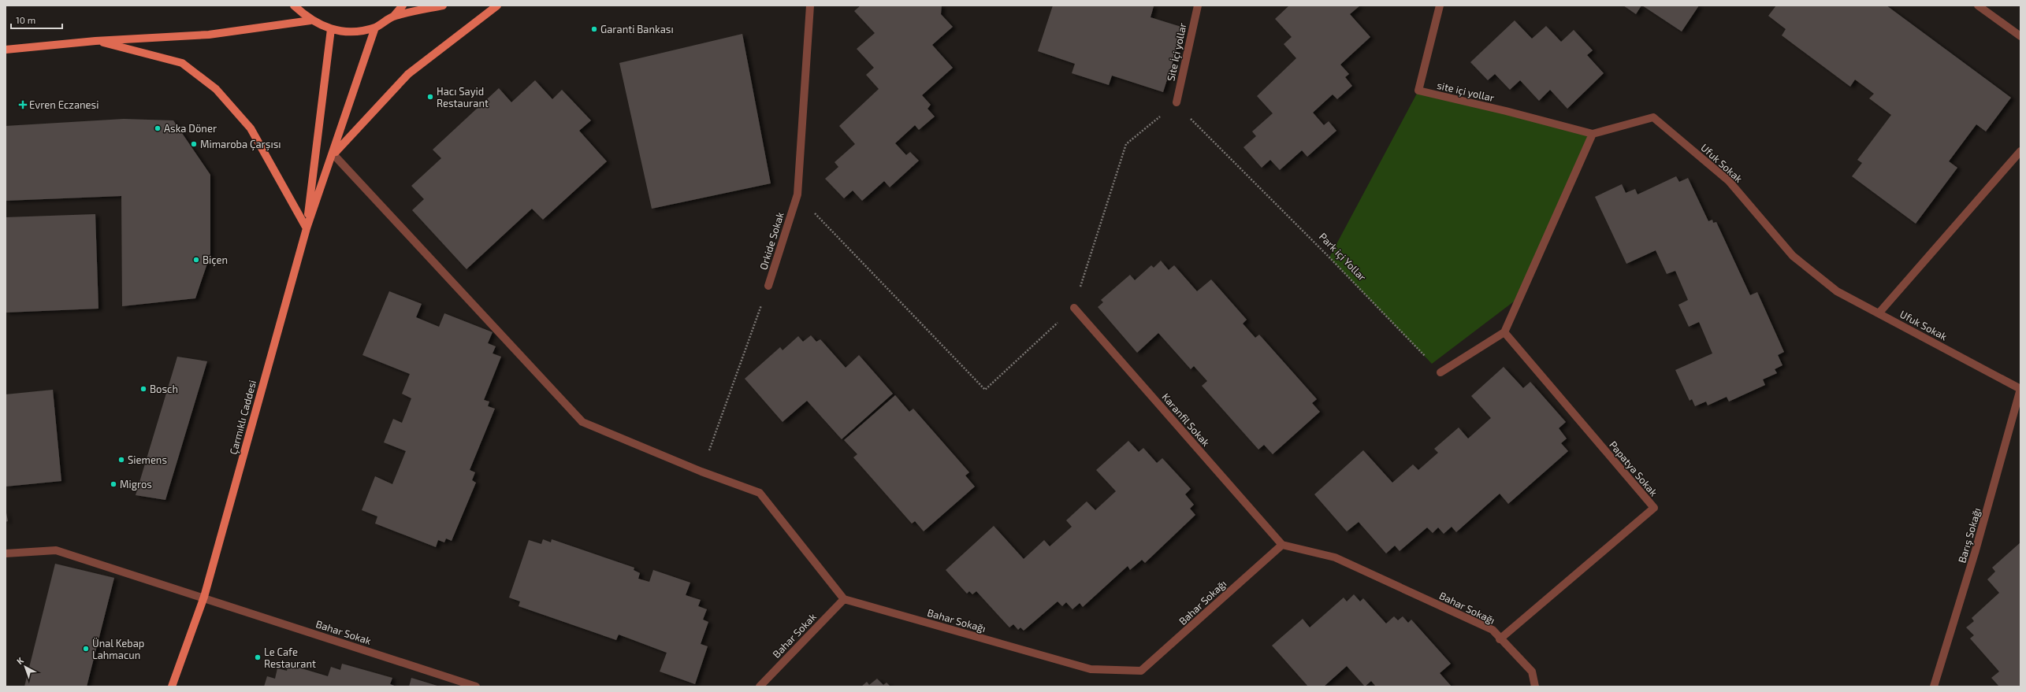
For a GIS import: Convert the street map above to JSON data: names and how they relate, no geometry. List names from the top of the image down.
{
  "streets": {
    "main road": ["Çarmıklı Caddesi"],
    "street": [
      "Site İçi yollar",
      "site içi yollar",
      "Ufuk Sokak",
      "Orkide Sokak",
      "Karanfil Sokak",
      "Papatya Sokak",
      "Barış Sokağı",
      "Bahar Sokağı",
      "Bahar Sokak"
    ],
    "path": ["Park içi Yollar"]
  },
  "crossings": [
    ["Site İçi yollar", "Park içi Yollar"],
    ["site içi yollar", "Ufuk Sokak"],
    ["Ufuk Sokak", "Barış Sokağı"],
    ["Çarmıklı Caddesi", "Bahar Sokak"],
    ["Karanfil Sokak", "Bahar Sokağı"],
    ["Papatya Sokak", "Bahar Sokağı"],
    ["Bahar Sokağı", "Bahar Sokak"]
  ],
  "places": {
    "other": [
      "Garanti Bankası",
      "Hacı Sayid Restaurant",
      "Aska Döner",
      "Mimaroba Çarşısı",
      "Biçen",
      "Bosch",
      "Siemens",
      "Migros",
      "Ünal Kebap Lahmacun",
      "Le Cafe Restaurant"
    ],
    "health": ["Evren Eczanesi"]
  },
  "scale_bar": "10 m",
  "north": "top left"
}
